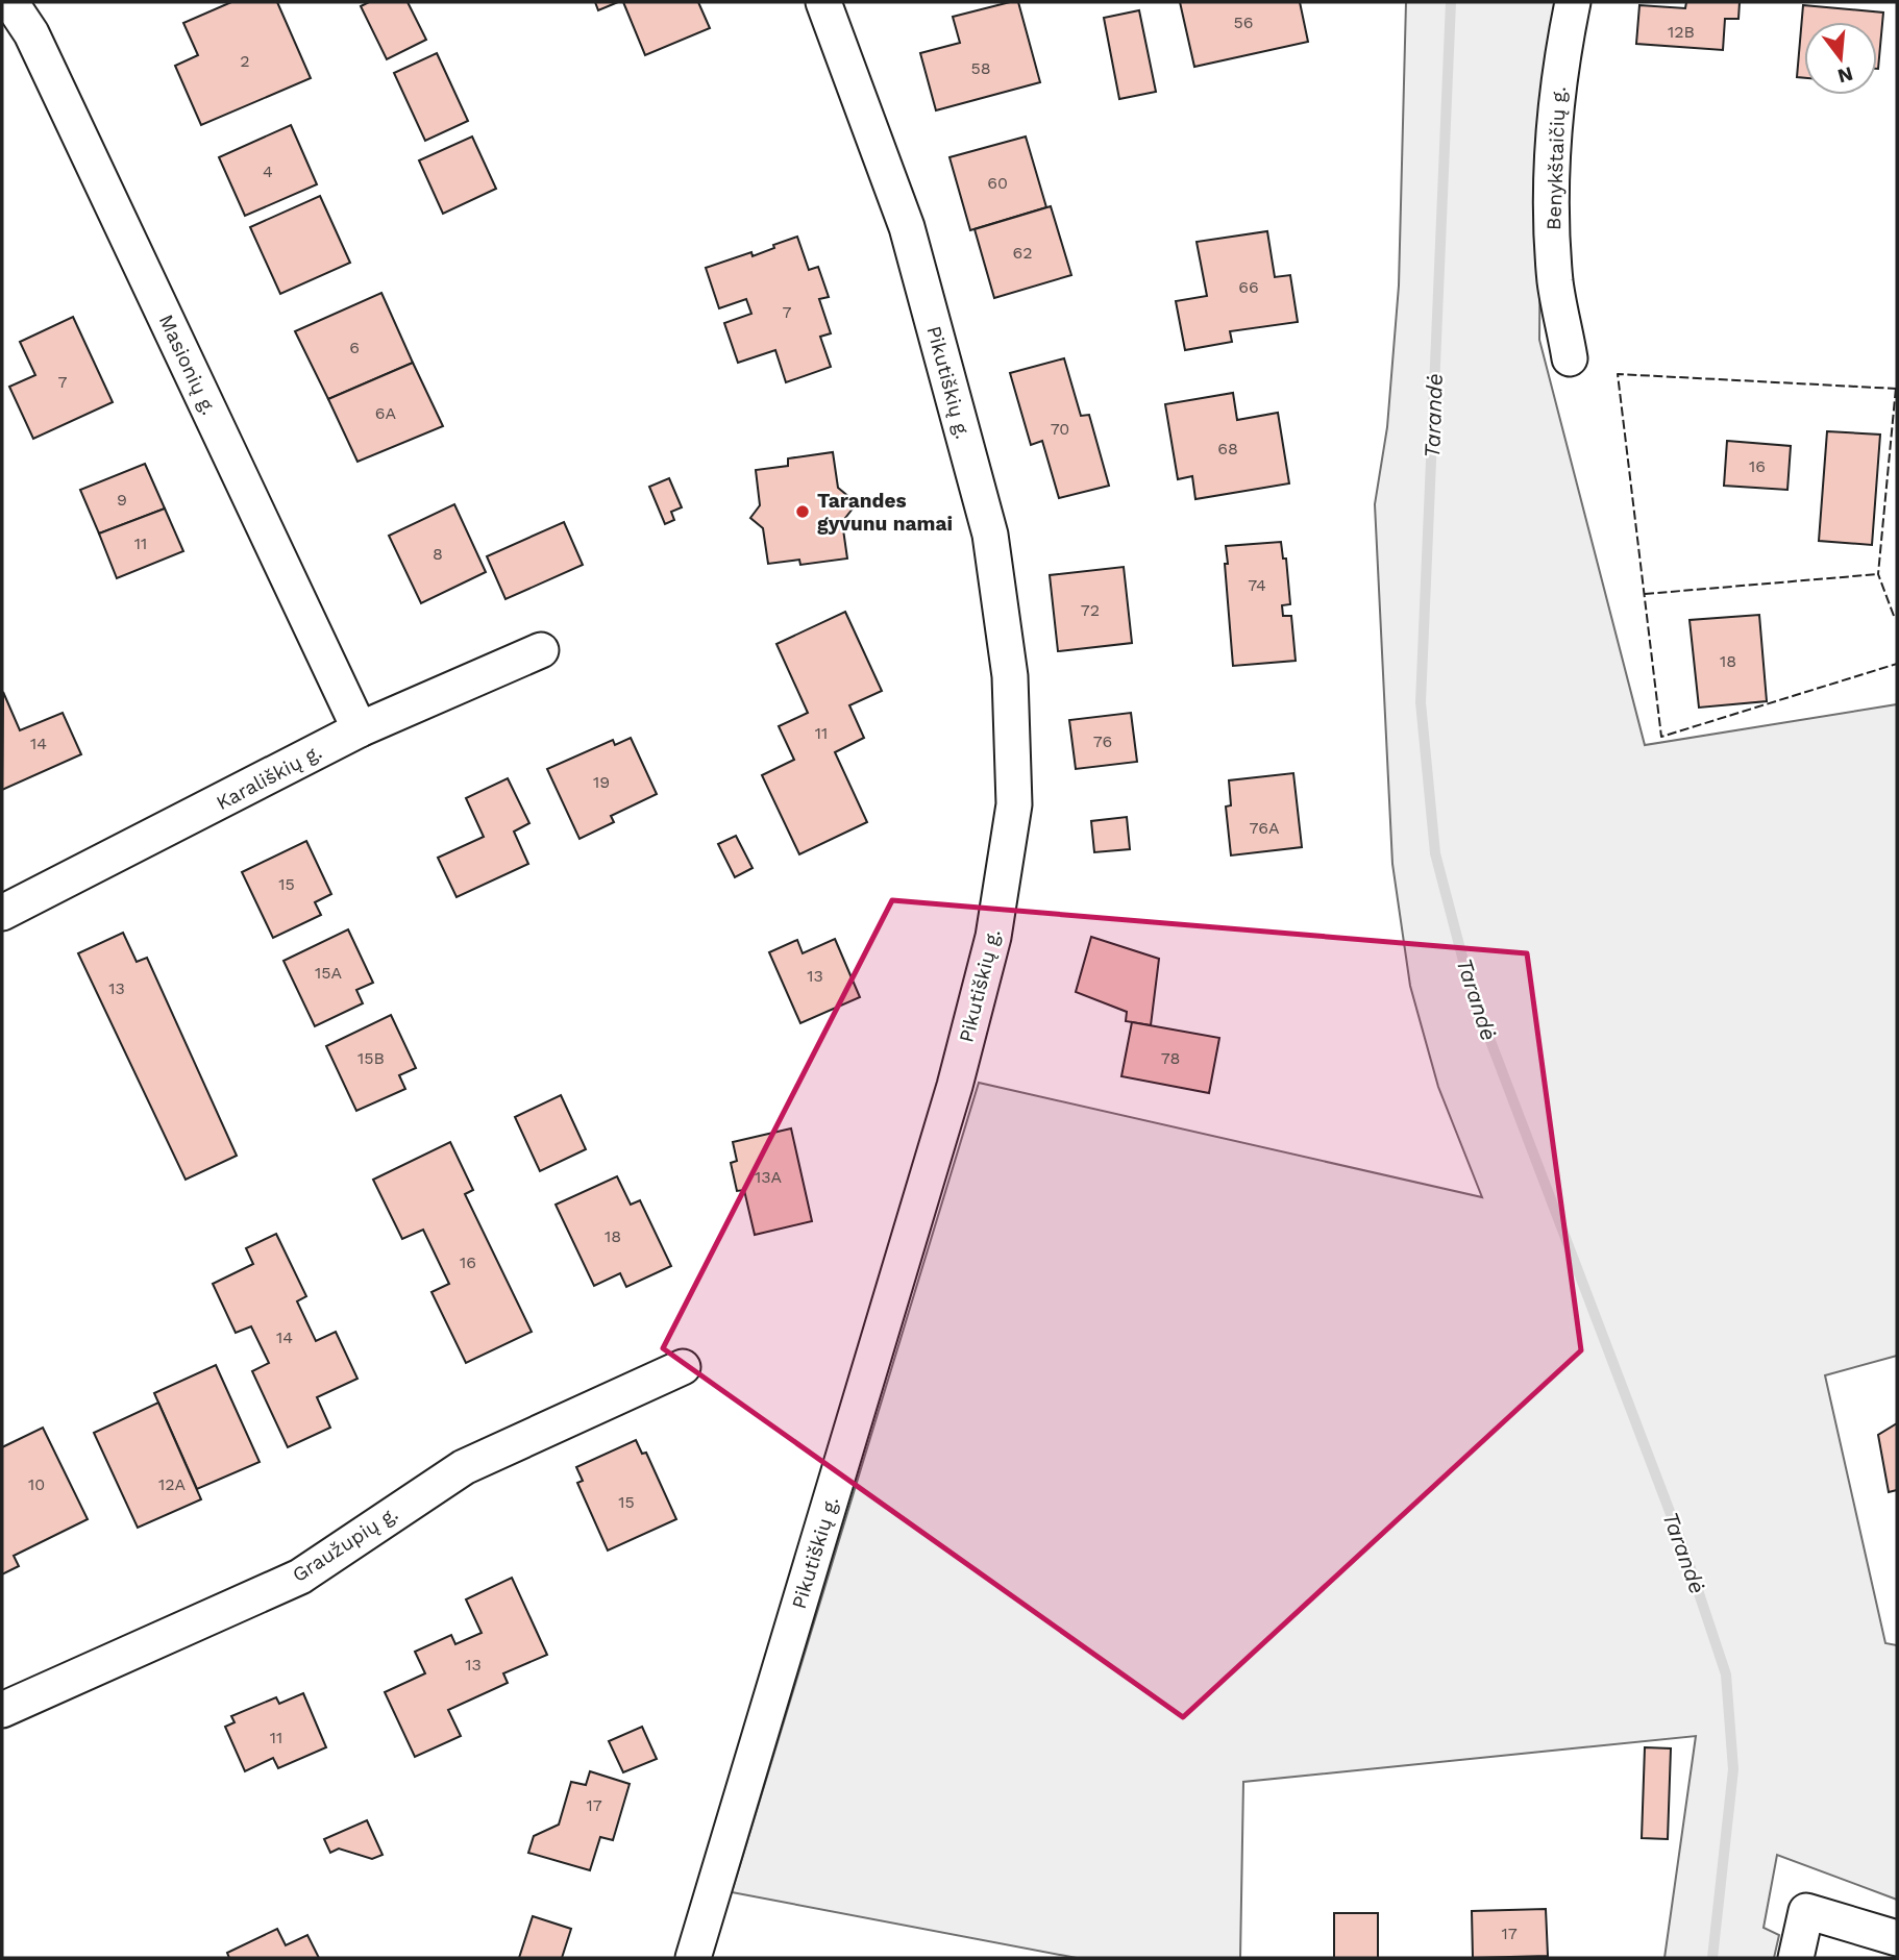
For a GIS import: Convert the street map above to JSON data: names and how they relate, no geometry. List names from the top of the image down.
{
  "streets": {
    "street": [
      "Benykštaičių g.",
      "Masionių g.",
      "Pikutiškių g.",
      "Karališkių g.",
      "Graužupių g."
    ]
  },
  "crossings": [
    ["Masionių g.", "Karališkių g."]
  ],
  "water": ["Tarandė"],
  "places": ["Tarandes gyvunu namai"],
  "house_numbers": [
    "56",
    "12B",
    "2",
    "58",
    "4",
    "60",
    "62",
    "66",
    "7",
    "6",
    "7",
    "6A",
    "70",
    "68",
    "16",
    "9",
    "11",
    "8",
    "74",
    "72",
    "18",
    "11",
    "76",
    "14",
    "19",
    "76A",
    "15",
    "15A",
    "13",
    "13",
    "15B",
    "78",
    "13A",
    "18",
    "16",
    "14",
    "10",
    "12A",
    "15",
    "13",
    "11",
    "17",
    "17"
  ],
  "north": "bottom"
}
